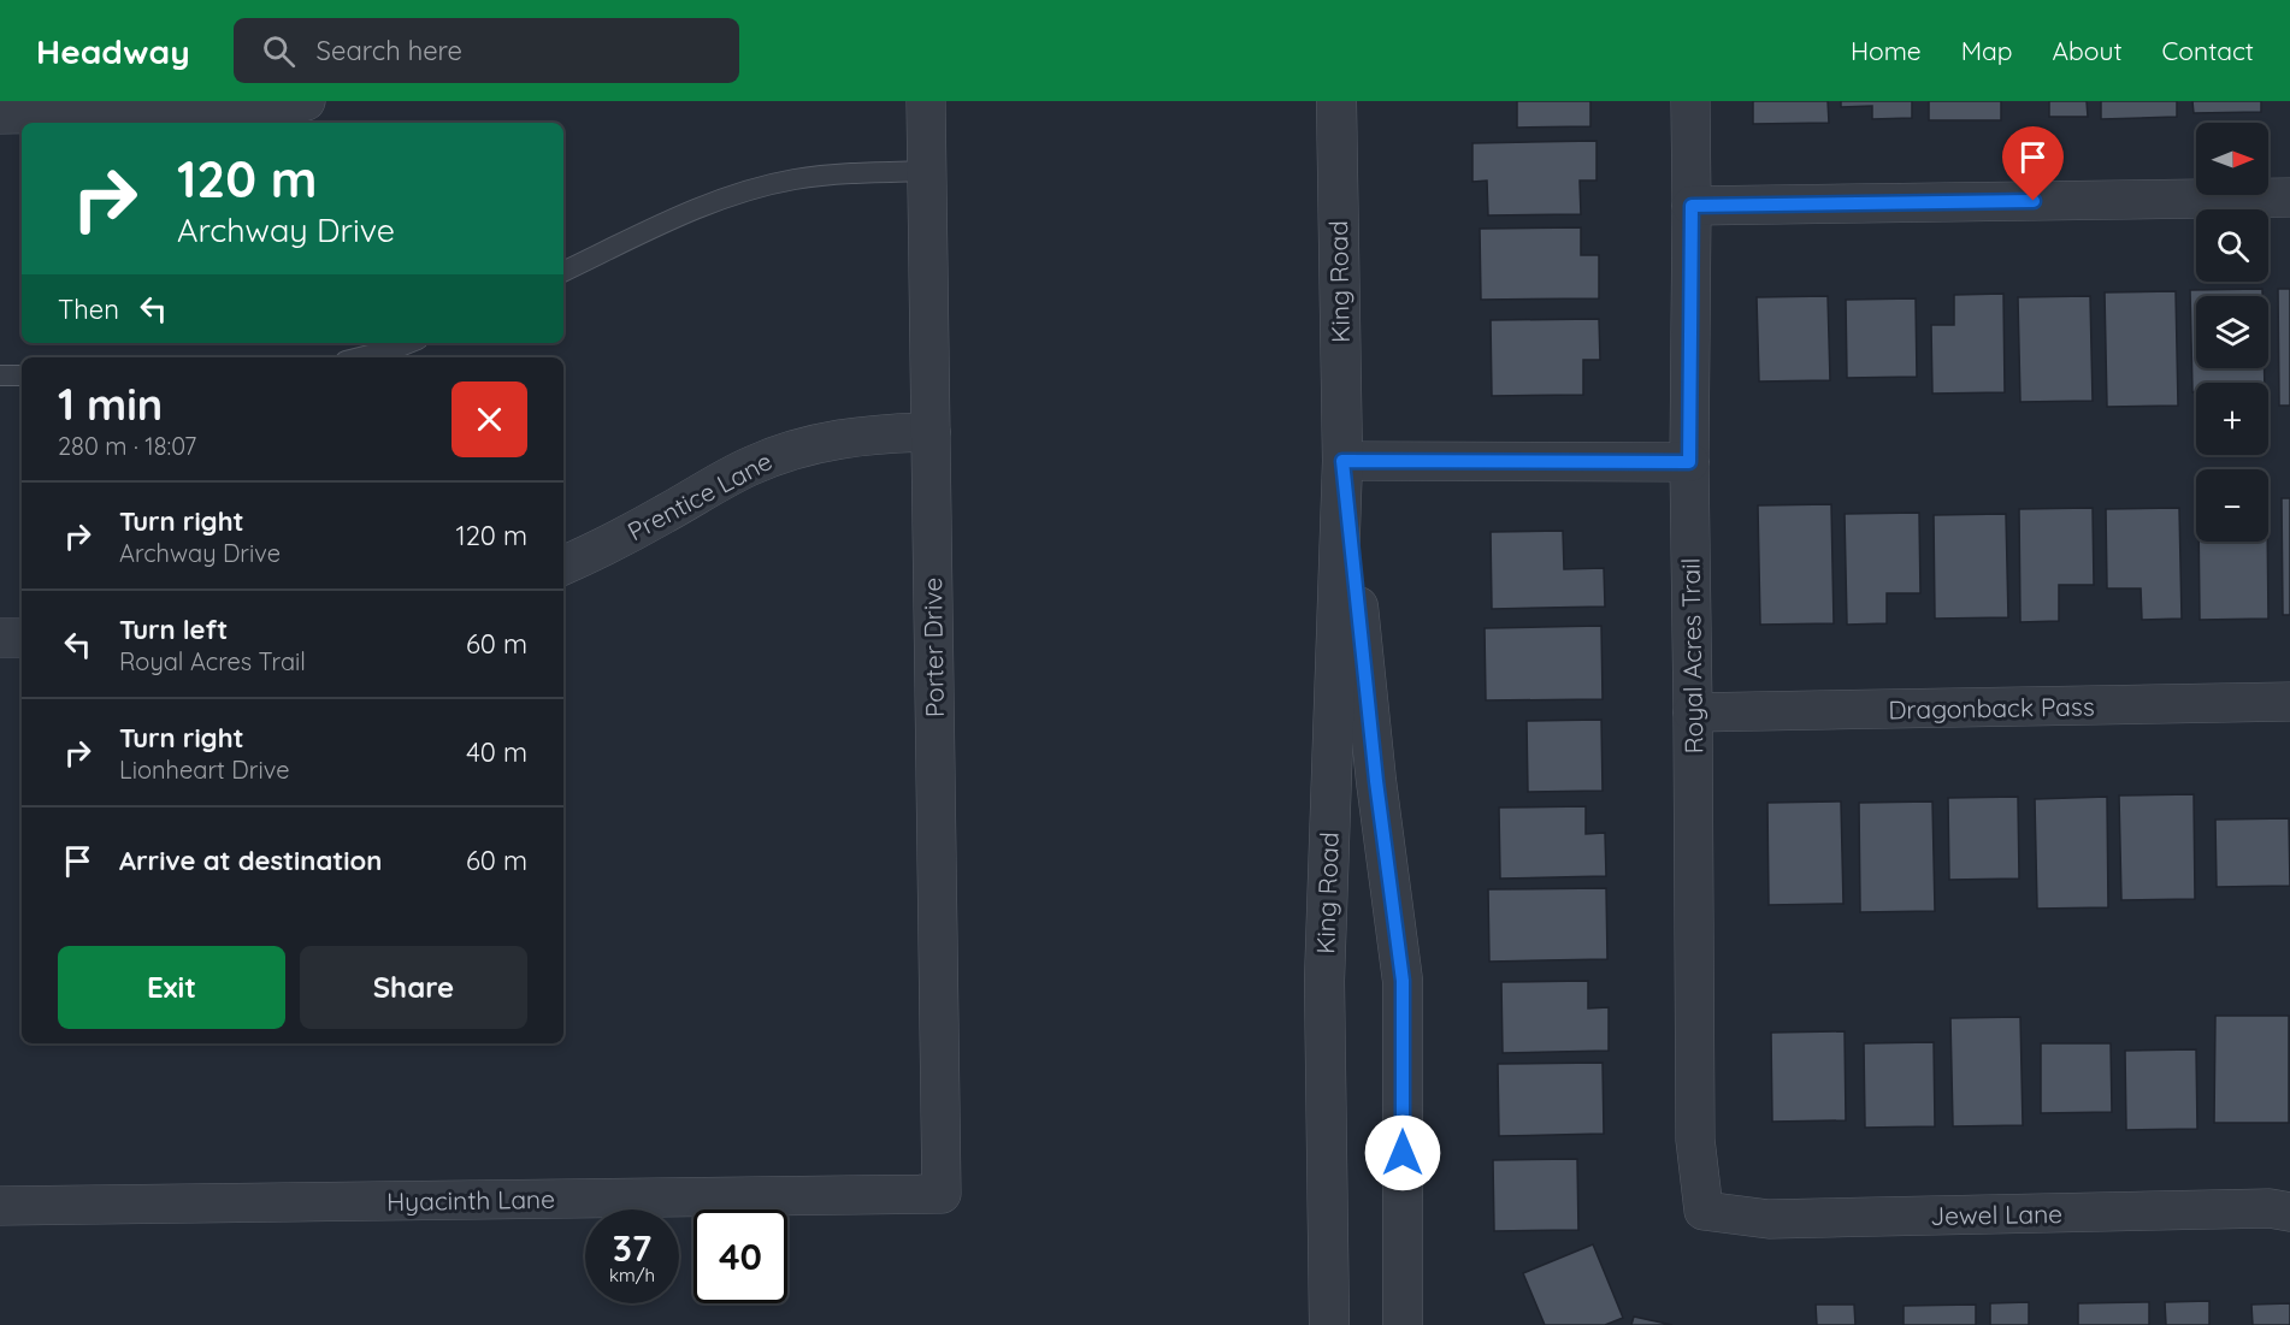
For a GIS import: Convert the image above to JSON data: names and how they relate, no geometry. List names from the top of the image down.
{
  "streets": {
    "street": [
      "King Road",
      "Prentice Lane",
      "Porter Drive",
      "Royal Acres Trail",
      "Dragonback Pass",
      "Hyacinth Lane",
      "Jewel Lane"
    ]
  },
  "crossings": [
    ["Prentice Lane", "Porter Drive"],
    ["Porter Drive", "Hyacinth Lane"],
    ["Royal Acres Trail", "Dragonback Pass"],
    ["Royal Acres Trail", "Jewel Lane"]
  ],
  "north": "right",
  "page": {
    "header": "Headway",
    "search": "Search here",
    "nav": [
      "Home",
      "Map",
      "About",
      "Contact"
    ],
    "map_buttons": ["+", "−"],
    "turn": ["120 m", "Archway Drive"],
    "then": "Then",
    "heading": ["1 min", "280 m · 18:07"],
    "list": [
      {
        "name": "Turn right",
        "note": "Archway Drive",
        "value": "120 m"
      },
      {
        "name": "Turn left",
        "note": "Royal Acres Trail",
        "value": "60 m"
      },
      {
        "name": "Turn right",
        "note": "Lionheart Drive",
        "value": "40 m"
      },
      {
        "name": "Arrive at destination",
        "value": "60 m"
      }
    ],
    "buttons": ["Exit", "Share"],
    "speed": "37 km/h",
    "limit": "40"
  }
}
